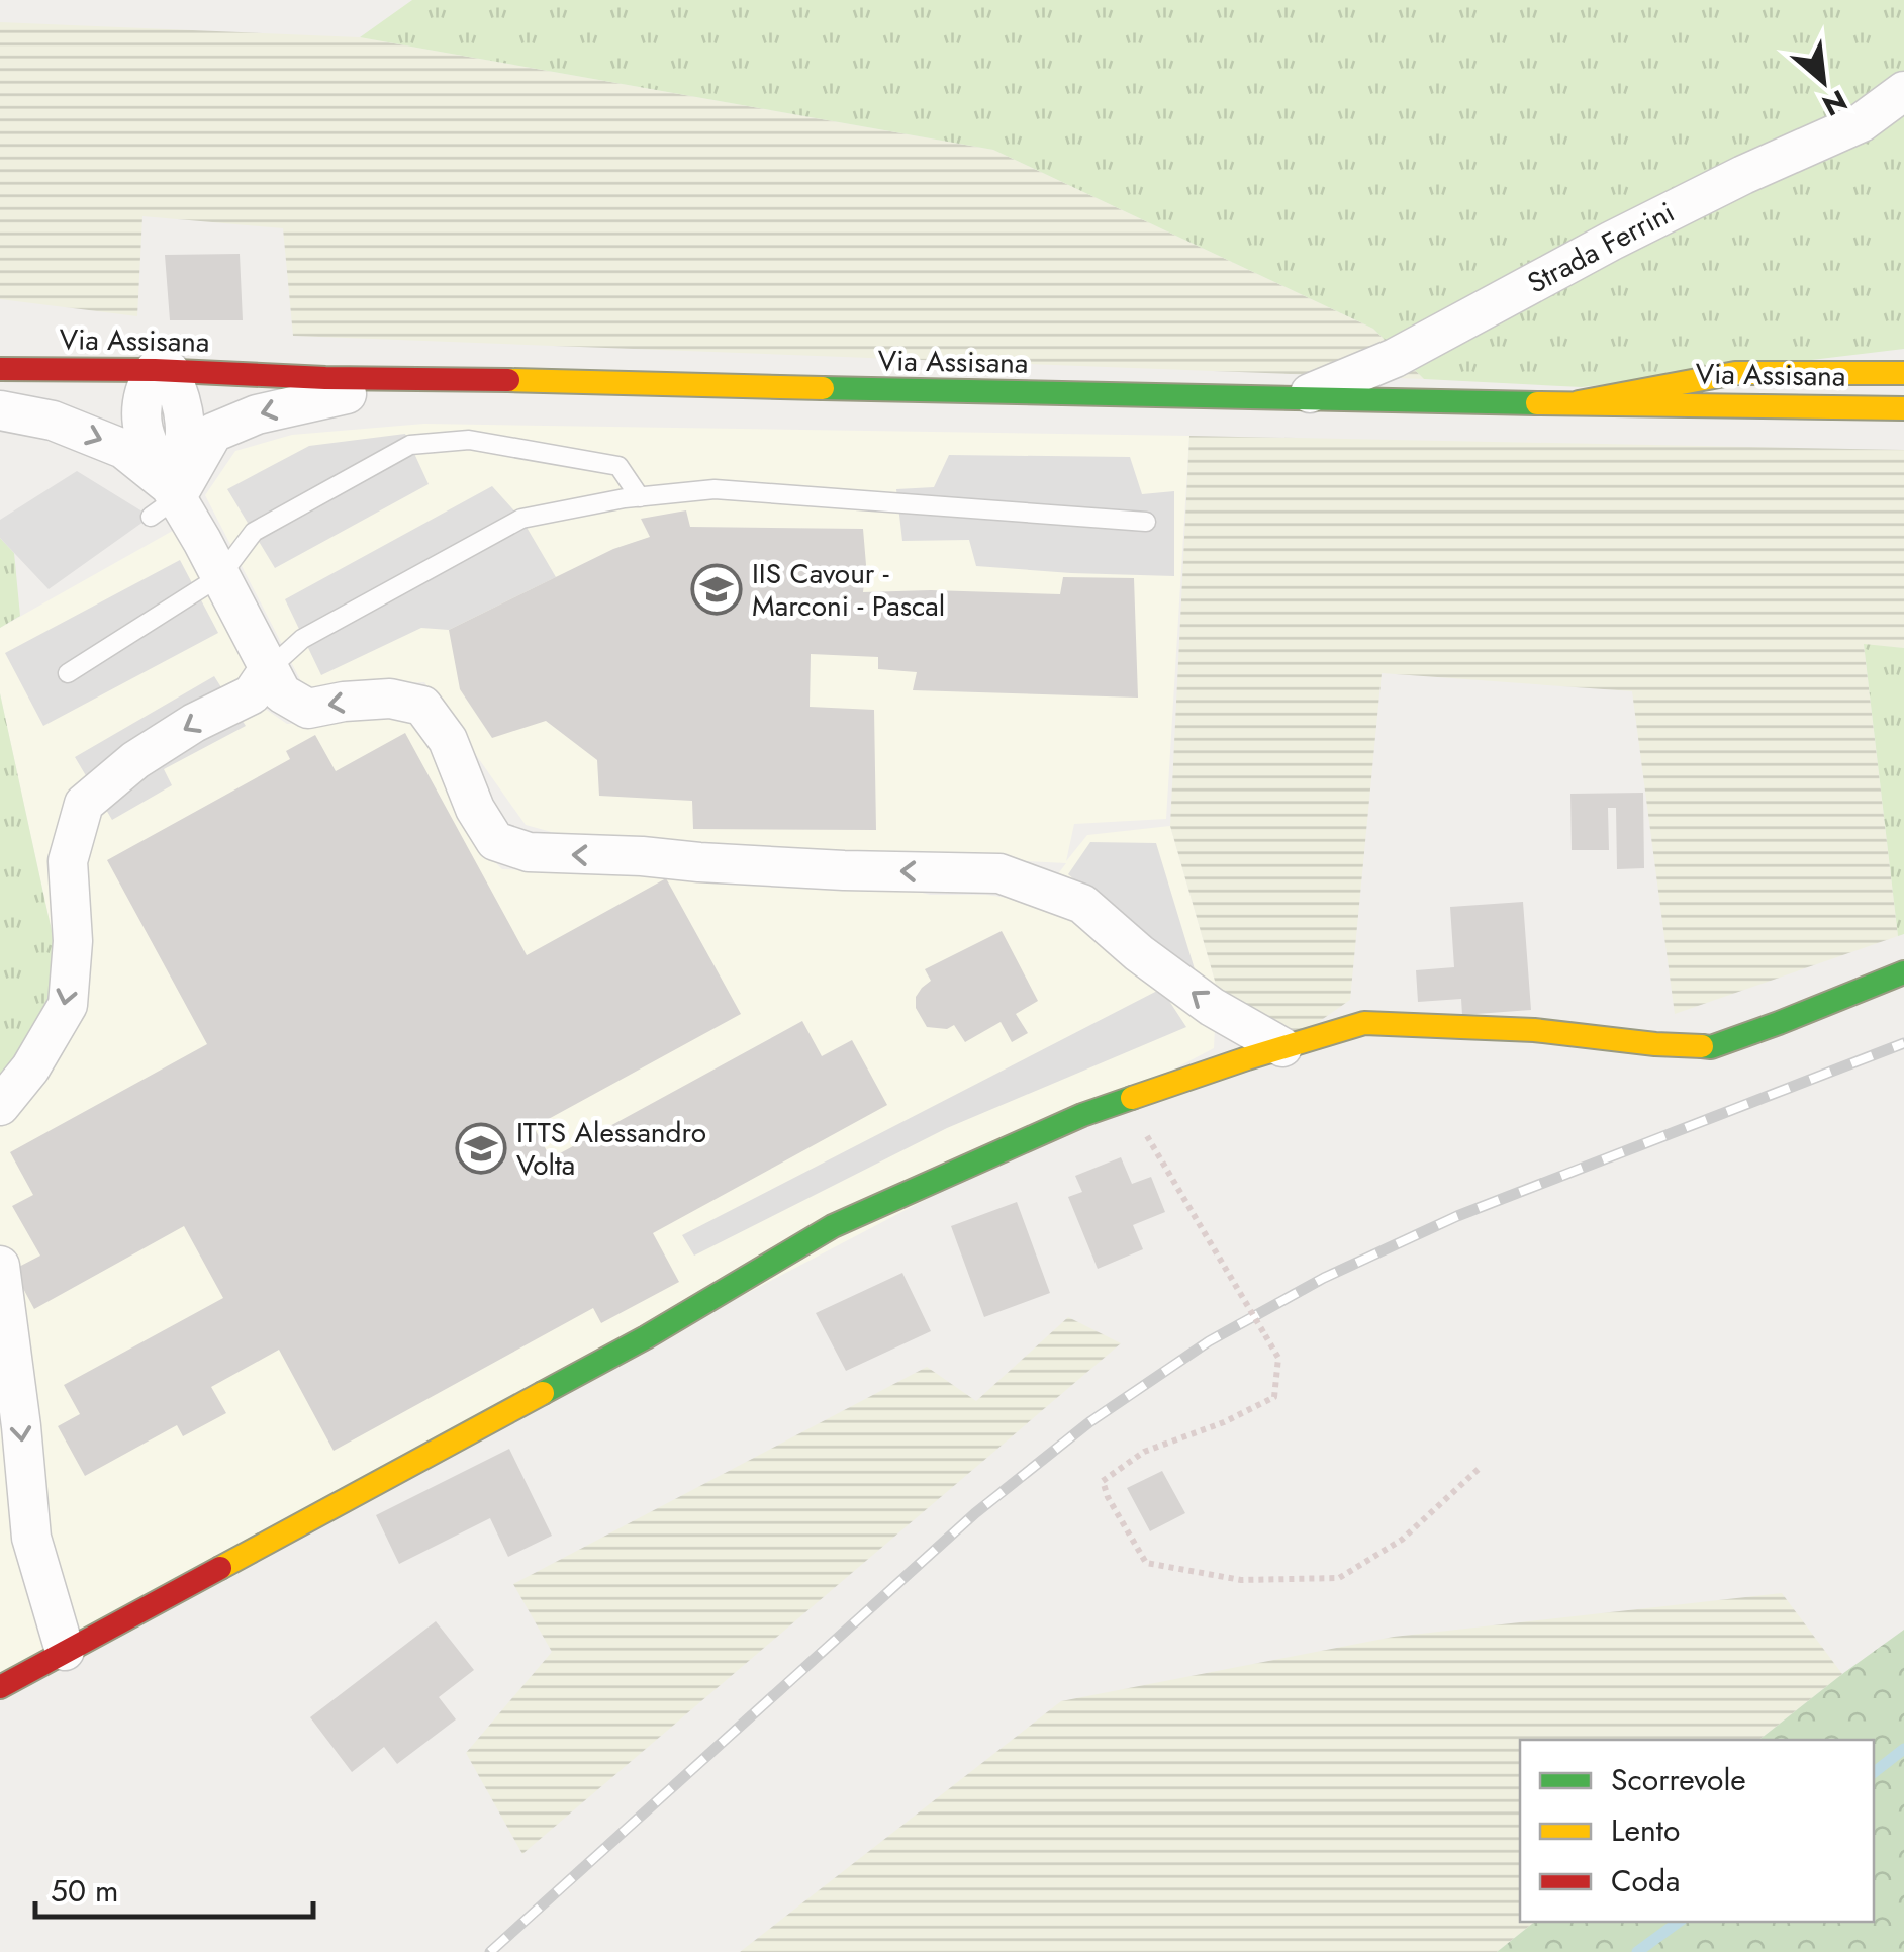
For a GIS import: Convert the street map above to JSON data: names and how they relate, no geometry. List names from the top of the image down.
{
  "streets": {
    "main road": ["Via Assisana"],
    "street": ["Strada Ferrini"]
  },
  "crossings": [
    ["Strada Ferrini", "Via Assisana"]
  ],
  "places": {
    "school or university": ["IIS Cavour - Marconi - Pascal", "ITTS Alessandro Volta"]
  },
  "legend": ["Scorrevole", "Lento", "Coda"],
  "scale_bar": "50 m",
  "north": "bottom right"
}
